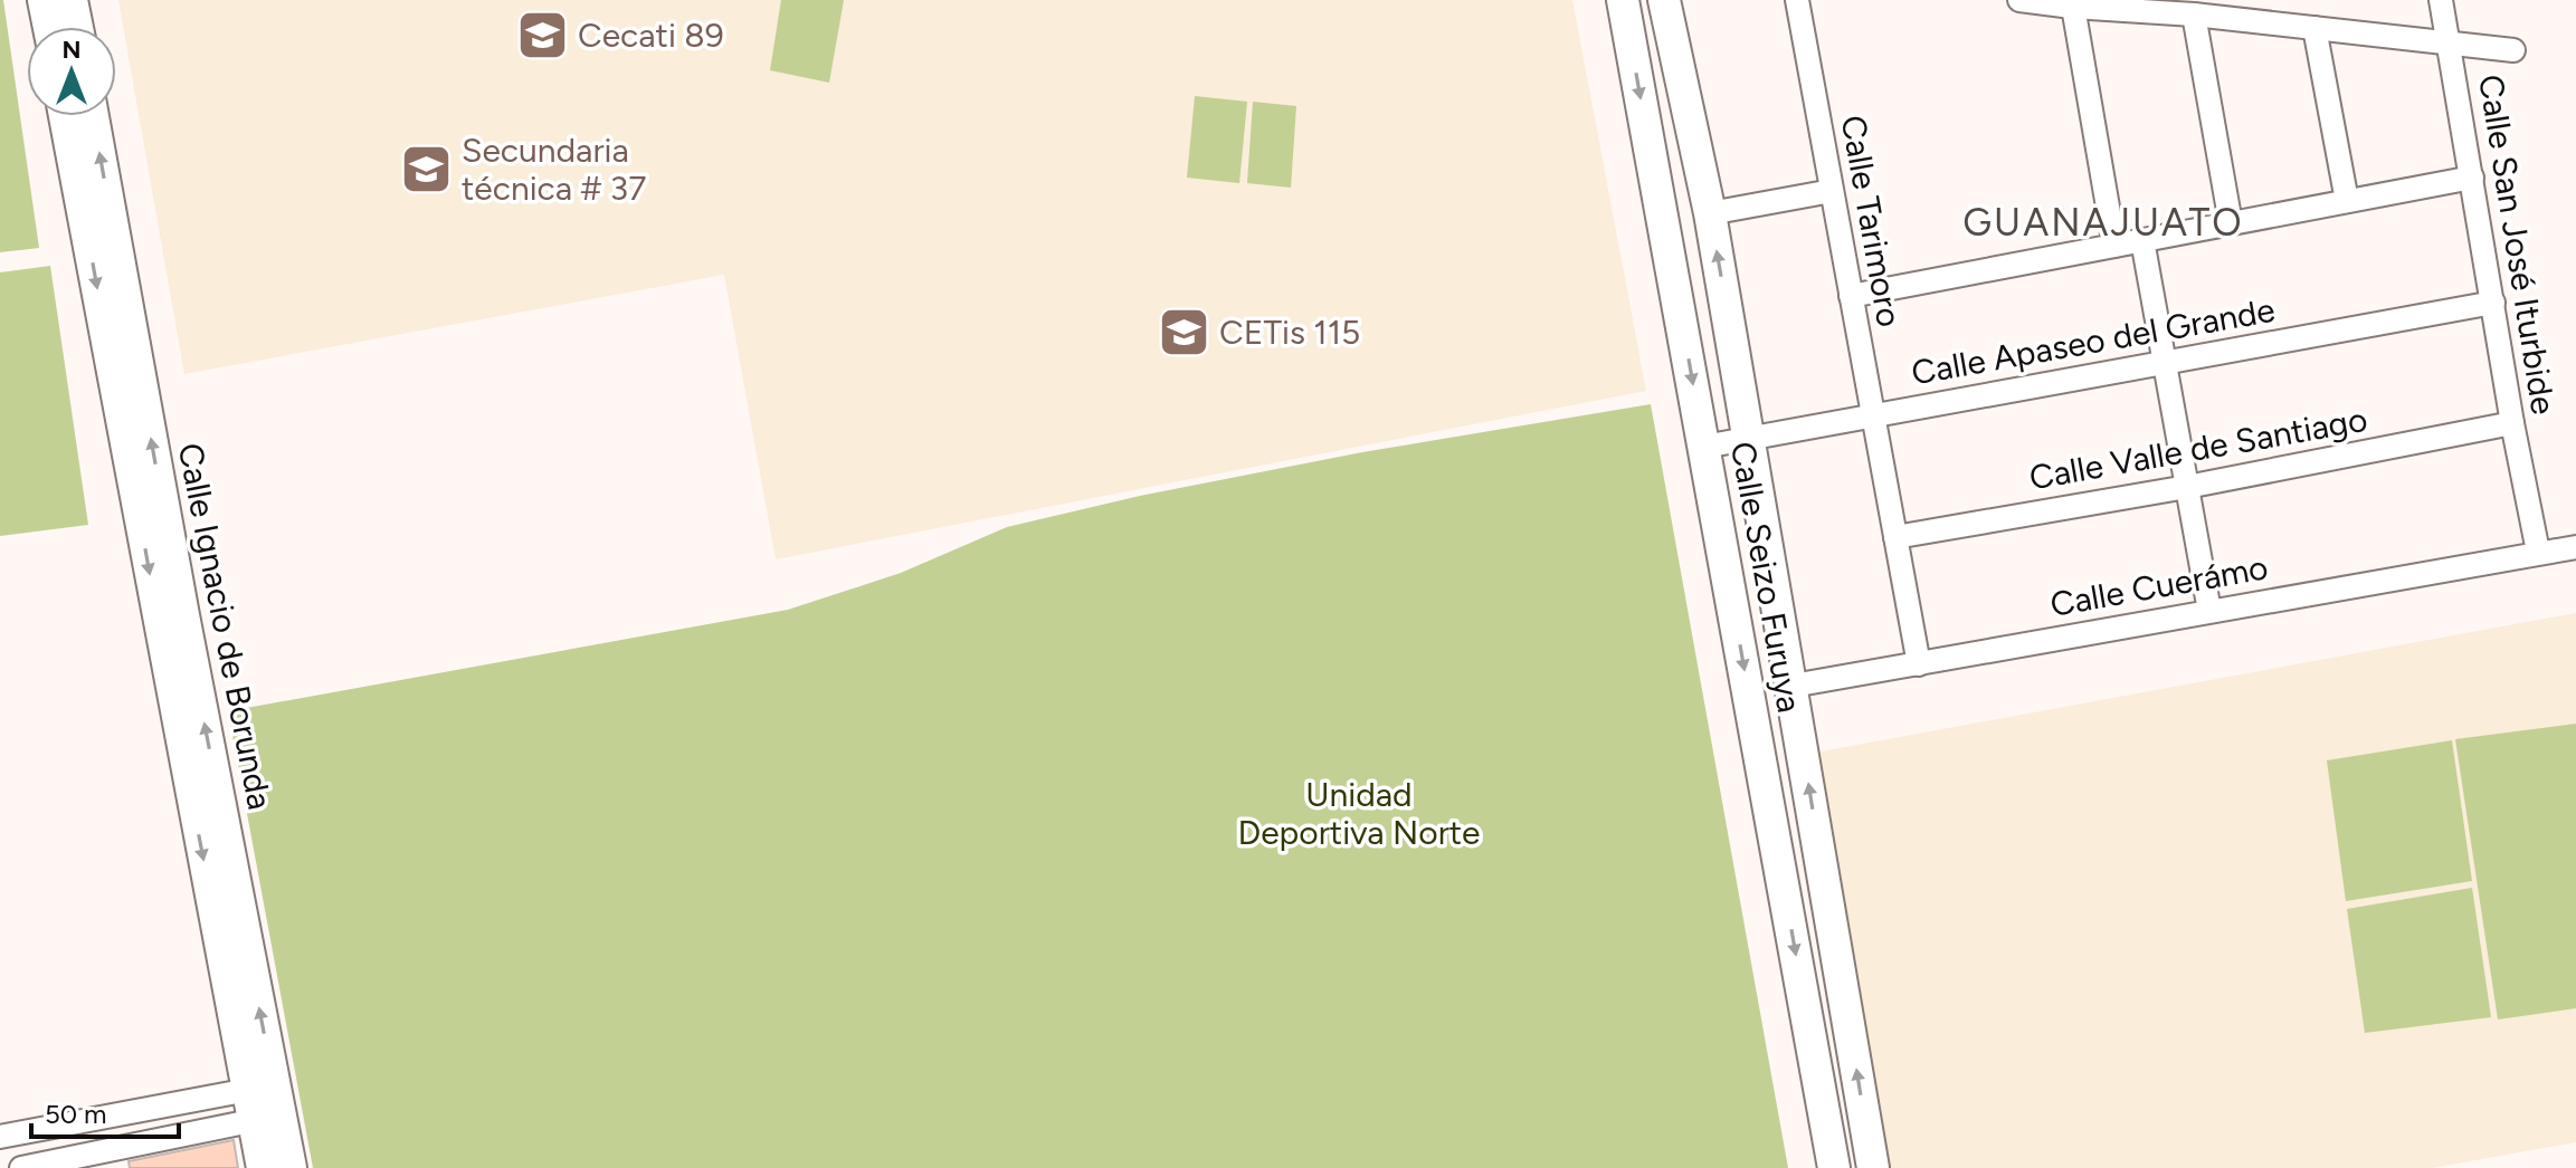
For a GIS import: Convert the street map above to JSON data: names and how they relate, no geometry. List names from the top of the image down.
{
  "streets": {
    "street": [
      "Calle Tarimoro",
      "Calle San José Iturbide",
      "Calle Apaseo del Grande",
      "Calle Valle de Santiago",
      "Calle Seizo Furuya",
      "Calle Cuerámo",
      "Calle Ignacio de Borunda"
    ]
  },
  "crossings": [
    ["Calle Tarimoro", "Calle Apaseo del Grande"],
    ["Calle Tarimoro", "Calle Valle de Santiago"],
    ["Calle Tarimoro", "Calle Cuerámo"],
    ["Calle San José Iturbide", "Calle Apaseo del Grande"],
    ["Calle San José Iturbide", "Calle Valle de Santiago"],
    ["Calle San José Iturbide", "Calle Cuerámo"],
    ["Calle Apaseo del Grande", "Calle Seizo Furuya"],
    ["Calle Seizo Furuya", "Calle Cuerámo"]
  ],
  "districts": ["GUANAJUATO"],
  "parks": ["Unidad Deportiva Norte"],
  "places": {
    "school or university": ["Cecati 89", "Secundaria técnica # 37", "CETis 115"]
  },
  "scale_bar": "50 m",
  "north": "top"
}
